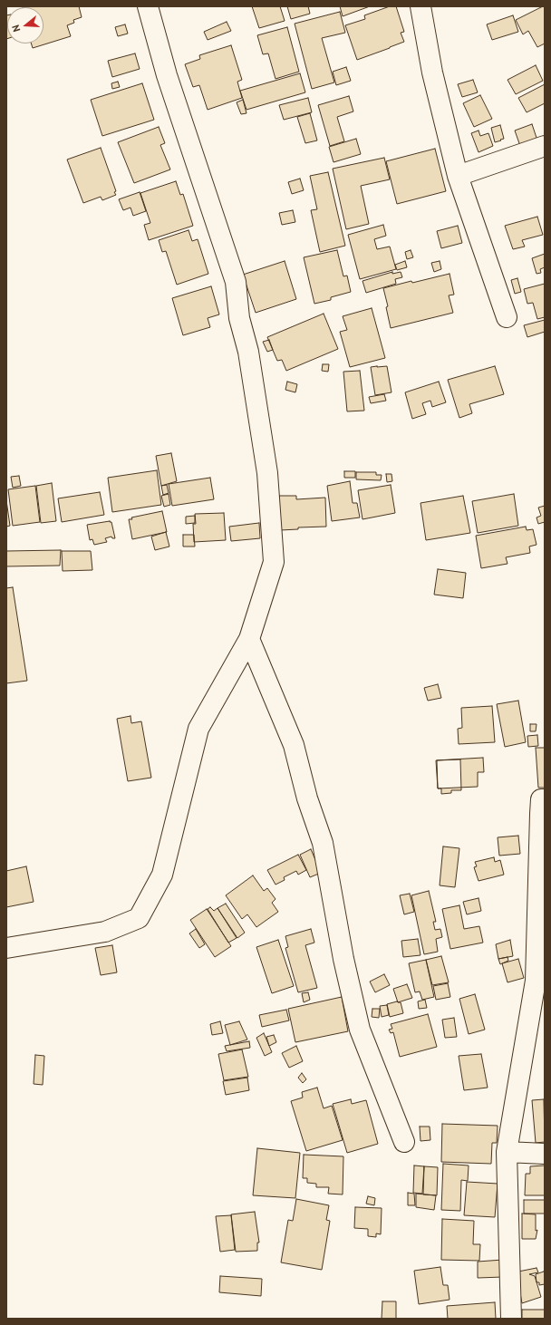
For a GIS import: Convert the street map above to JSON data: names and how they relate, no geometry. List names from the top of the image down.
{
  "north": "left"
}
